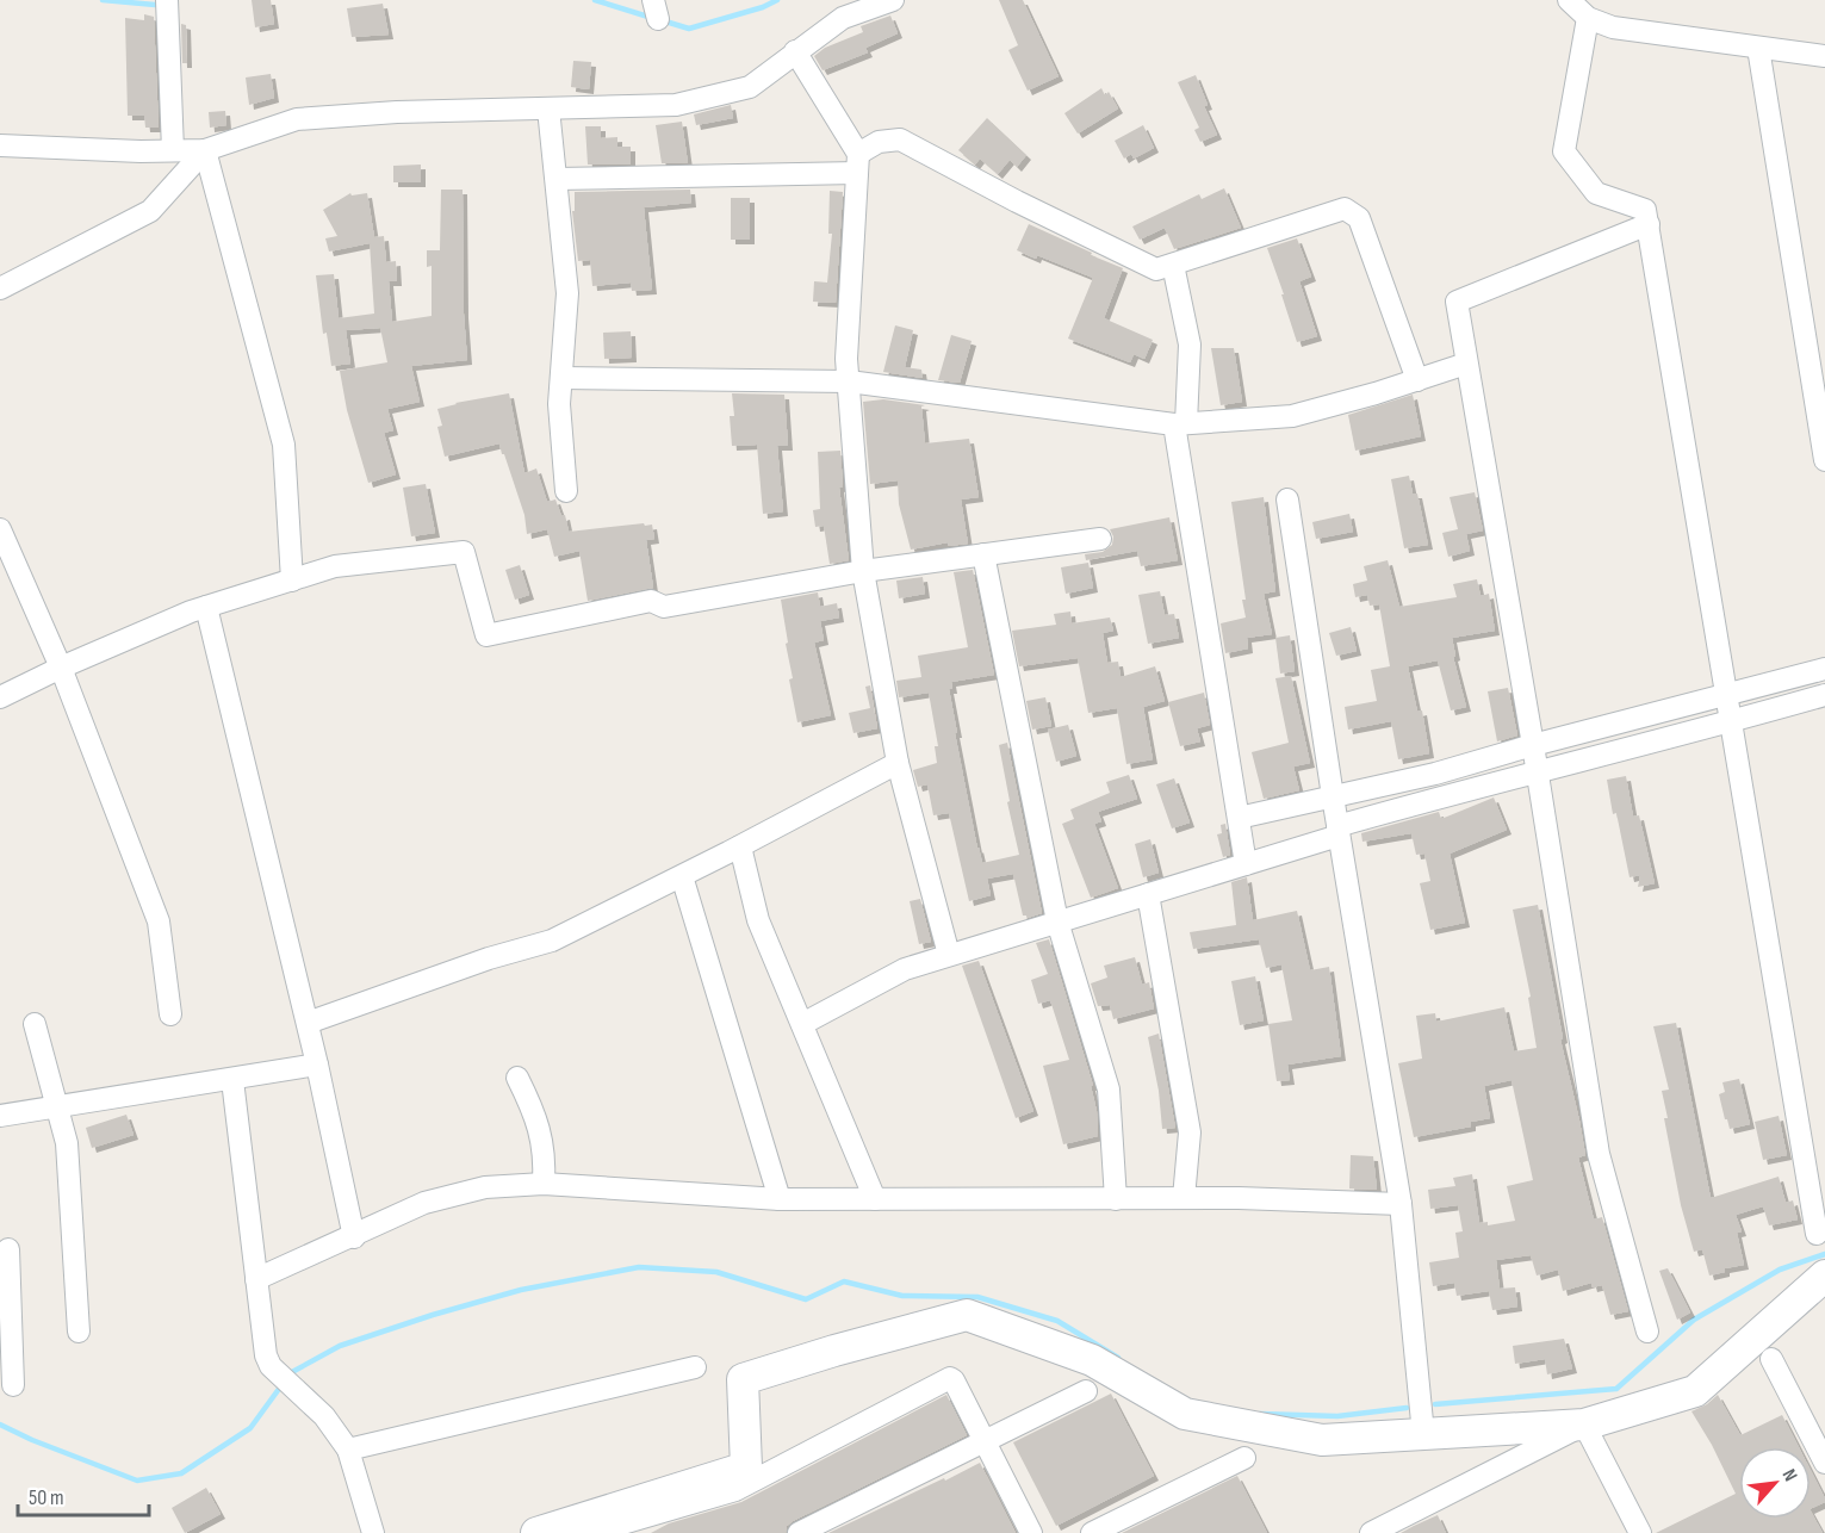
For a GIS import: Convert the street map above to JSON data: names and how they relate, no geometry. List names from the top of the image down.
{
  "scale_bar": "50 m",
  "north": "top right"
}
